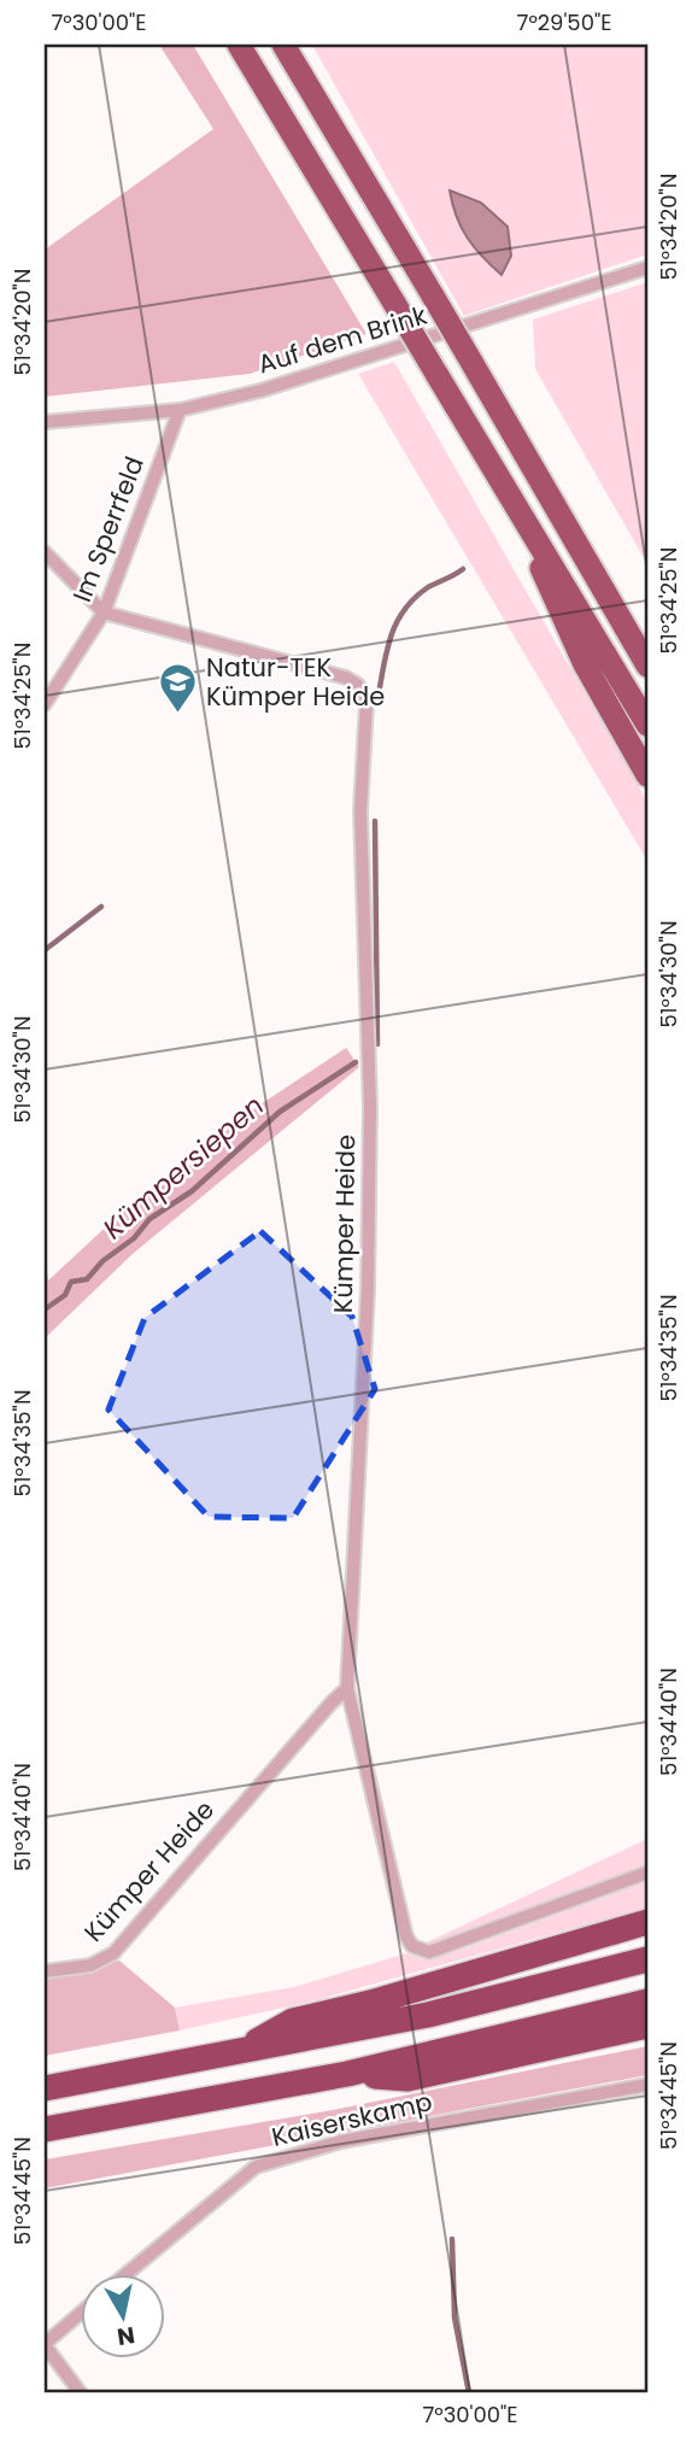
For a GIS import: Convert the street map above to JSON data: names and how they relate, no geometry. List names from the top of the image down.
{
  "streets": {
    "street": [
      "Auf dem Brink",
      "Im Sperrfeld",
      "Kümper Heide",
      "Kaiserskamp"
    ]
  },
  "crossings": [
    ["Auf dem Brink", "Im Sperrfeld"],
    ["Im Sperrfeld", "Kümper Heide"]
  ],
  "water": ["Kümpersiepen"],
  "places": {
    "school or university": ["Natur-TEK Kümper Heide"]
  },
  "north": "bottom",
  "coordinates": [
    "7°30'00\"E",
    "7°29'50\"E",
    "51°34'20\"N",
    "51°34'25\"N",
    "51°34'30\"N",
    "51°34'35\"N",
    "51°34'40\"N",
    "51°34'45\"N"
  ]
}
